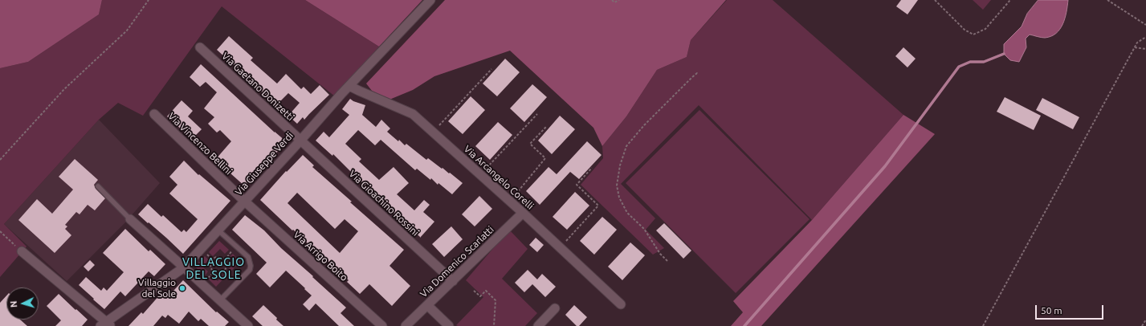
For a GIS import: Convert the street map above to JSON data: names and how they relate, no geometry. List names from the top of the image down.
{
  "streets": {
    "street": [
      "Via Gaetano Donizetti",
      "Via Vincenzo Bellini",
      "Via Giuseppe Verdi",
      "Via Arcangelo Corelli",
      "Via Gioachino Rossini",
      "Via Arrigo Boito",
      "Via Domenico Scarlatti"
    ]
  },
  "crossings": [
    ["Via Gaetano Donizetti", "Via Giuseppe Verdi"],
    ["Via Gaetano Donizetti", "Via Gioachino Rossini"],
    ["Via Vincenzo Bellini", "Via Giuseppe Verdi"],
    ["Via Vincenzo Bellini", "Via Arrigo Boito"],
    ["Via Giuseppe Verdi", "Via Arcangelo Corelli"],
    ["Via Giuseppe Verdi", "Via Gioachino Rossini"],
    ["Via Giuseppe Verdi", "Via Arrigo Boito"],
    ["Via Arcangelo Corelli", "Via Domenico Scarlatti"],
    ["Via Gioachino Rossini", "Via Domenico Scarlatti"]
  ],
  "districts": ["VILLAGGIO DEL SOLE"],
  "places": ["Villaggio del Sole"],
  "scale_bar": "50 m",
  "north": "left"
}
